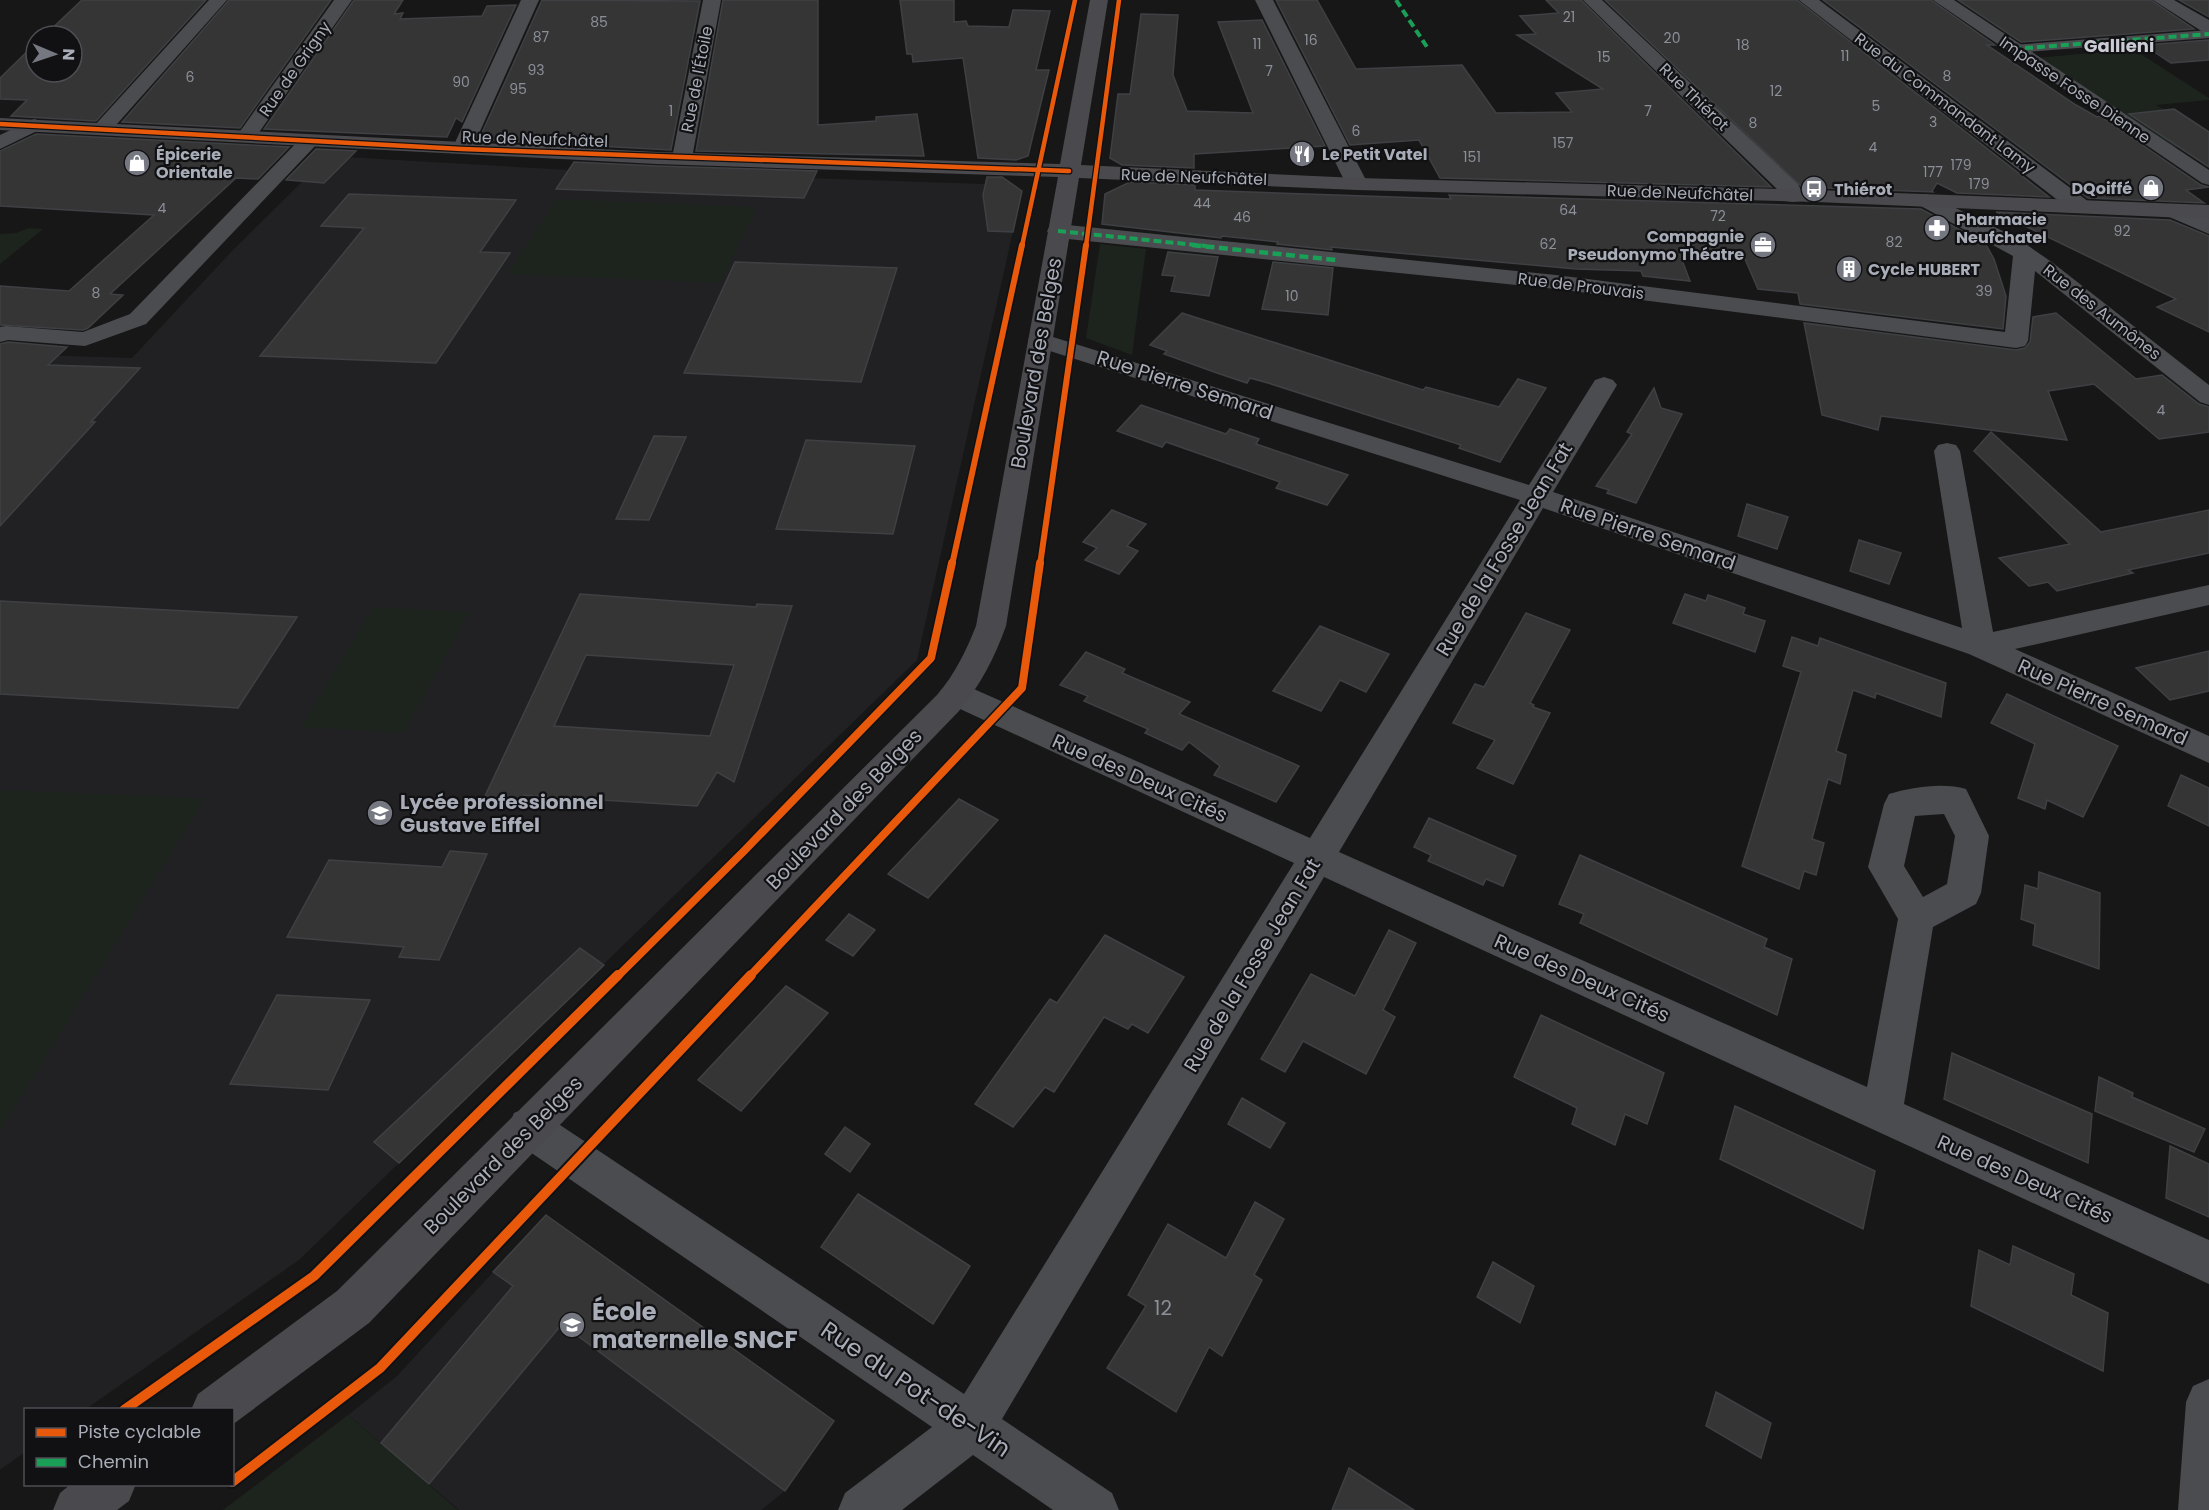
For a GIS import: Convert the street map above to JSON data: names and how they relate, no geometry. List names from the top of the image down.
{
  "streets": {
    "main road": ["Rue de Neufchâtel", "Boulevard des Belges"],
    "street": [
      "Rue de Grigny",
      "Rue de l'Étoile",
      "Impasse Fosse Dienne",
      "Rue Thiérot",
      "Rue du Commandant Lamy",
      "Rue de Prouvais",
      "Rue des Aumônes",
      "Rue Pierre Semard",
      "Rue de la Fosse Jean Fat",
      "Rue des Deux Cités",
      "Rue du Pot-de-Vin"
    ]
  },
  "crossings": [
    ["Rue de Grigny", "Rue de Neufchâtel"],
    ["Rue de l'Étoile", "Rue de Neufchâtel"],
    ["Rue Thiérot", "Rue de Neufchâtel"],
    ["Rue du Commandant Lamy", "Rue de Neufchâtel"],
    ["Rue de Neufchâtel", "Rue des Aumônes"],
    ["Rue de Neufchâtel", "Boulevard des Belges"],
    ["Rue de Prouvais", "Rue des Aumônes"],
    ["Rue de Prouvais", "Boulevard des Belges"],
    ["Boulevard des Belges", "Rue Pierre Semard"],
    ["Boulevard des Belges", "Rue des Deux Cités"],
    ["Boulevard des Belges", "Rue du Pot-de-Vin"],
    ["Rue Pierre Semard", "Rue de la Fosse Jean Fat"],
    ["Rue de la Fosse Jean Fat", "Rue des Deux Cités"],
    ["Rue de la Fosse Jean Fat", "Rue du Pot-de-Vin"]
  ],
  "districts": ["Gallieni"],
  "places": {
    "restaurant": ["Le Petit Vatel"],
    "shop": ["Épicerie Orientale", "DQoiffé"],
    "bus stop": ["Thiérot"],
    "pharmacy": ["Pharmacie Neufchatel"],
    "office": ["Compagnie Pseudonymo Théatre"],
    "building": ["Cycle HUBERT"],
    "school or university": ["Lycée professionnel Gustave Eiffel", "École maternelle SNCF"]
  },
  "house_numbers": [
    "21",
    "85",
    "87",
    "20",
    "16",
    "11",
    "18",
    "11",
    "15",
    "93",
    "7",
    "8",
    "6",
    "90",
    "95",
    "12",
    "5",
    "1",
    "7",
    "3",
    "8",
    "6",
    "157",
    "4",
    "151",
    "179",
    "177",
    "179",
    "44",
    "4",
    "64",
    "72",
    "46",
    "92",
    "82",
    "62",
    "39",
    "8",
    "10",
    "4",
    "12"
  ],
  "legend": ["Piste cyclable", "Chemin"],
  "north": "right"
}
